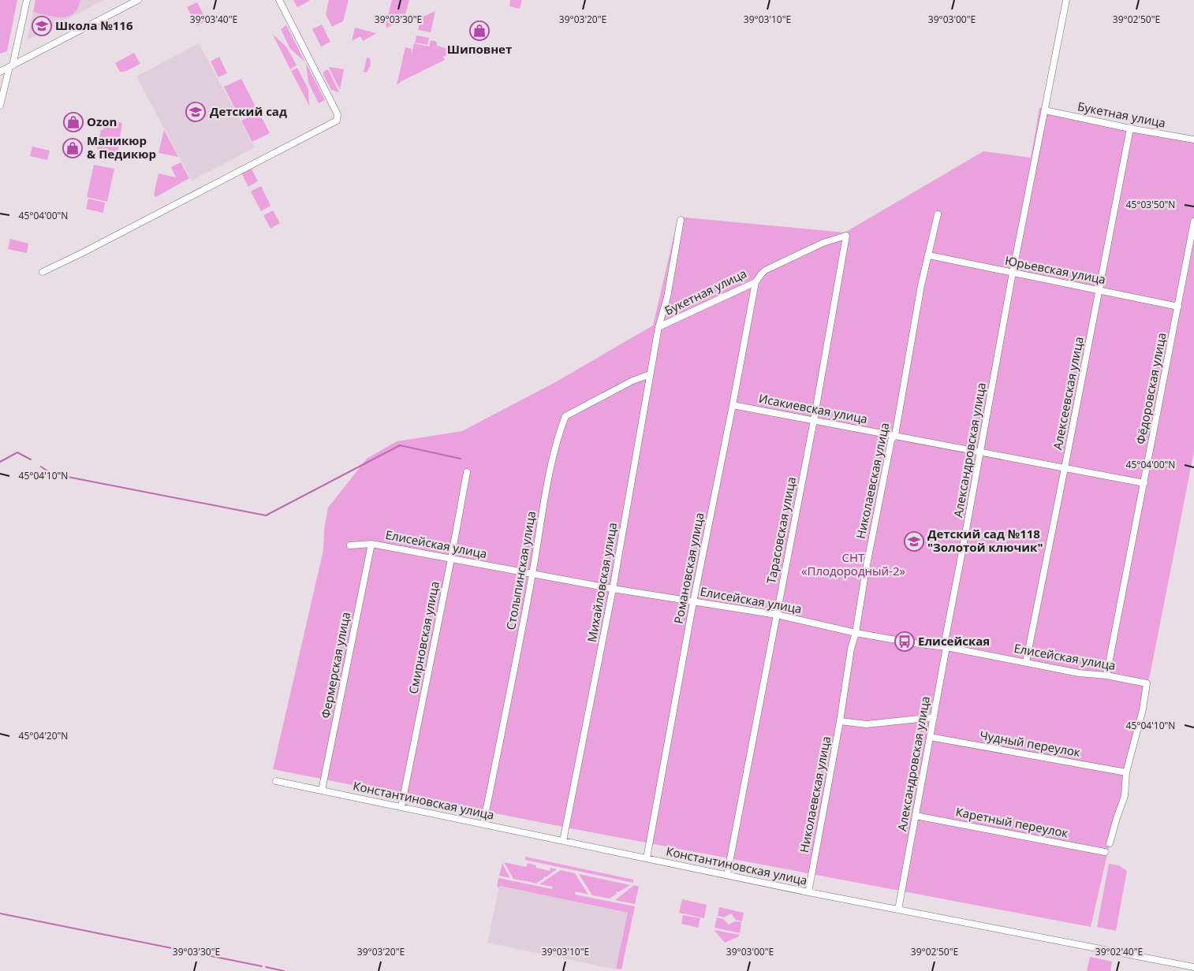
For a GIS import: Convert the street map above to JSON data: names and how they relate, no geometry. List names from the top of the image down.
{
  "streets": {
    "street": [
      "Букетная улица",
      "Юрьевская улица",
      "Фёдоровская улица",
      "Алексеевская улица",
      "Исакиевская улица",
      "Александровская улица",
      "Николаевская улица",
      "Тарасовская улица",
      "Елисейская улица",
      "Романовская улица",
      "Столыпинская улица",
      "Михайловская улица",
      "Смирновская улица",
      "Фермерская улица",
      "Чудный переулок",
      "Константиновская улица",
      "Каретный переулок"
    ]
  },
  "crossings": [
    ["Букетная улица", "Алексеевская улица"],
    ["Букетная улица", "Александровская улица"],
    ["Букетная улица", "Тарасовская улица"],
    ["Букетная улица", "Романовская улица"],
    ["Букетная улица", "Михайловская улица"],
    ["Юрьевская улица", "Фёдоровская улица"],
    ["Юрьевская улица", "Алексеевская улица"],
    ["Юрьевская улица", "Александровская улица"],
    ["Юрьевская улица", "Николаевская улица"],
    ["Фёдоровская улица", "Исакиевская улица"],
    ["Фёдоровская улица", "Елисейская улица"],
    ["Алексеевская улица", "Исакиевская улица"],
    ["Алексеевская улица", "Елисейская улица"],
    ["Исакиевская улица", "Александровская улица"],
    ["Исакиевская улица", "Николаевская улица"],
    ["Исакиевская улица", "Тарасовская улица"],
    ["Исакиевская улица", "Романовская улица"],
    ["Александровская улица", "Елисейская улица"],
    ["Александровская улица", "Чудный переулок"],
    ["Александровская улица", "Константиновская улица"],
    ["Александровская улица", "Каретный переулок"],
    ["Николаевская улица", "Елисейская улица"],
    ["Николаевская улица", "Константиновская улица"],
    ["Тарасовская улица", "Елисейская улица"],
    ["Тарасовская улица", "Константиновская улица"],
    ["Елисейская улица", "Романовская улица"],
    ["Елисейская улица", "Столыпинская улица"],
    ["Елисейская улица", "Михайловская улица"],
    ["Елисейская улица", "Смирновская улица"],
    ["Елисейская улица", "Фермерская улица"],
    ["Елисейская улица", "Чудный переулок"],
    ["Романовская улица", "Константиновская улица"],
    ["Столыпинская улица", "Михайловская улица"],
    ["Столыпинская улица", "Константиновская улица"],
    ["Михайловская улица", "Константиновская улица"],
    ["Смирновская улица", "Константиновская улица"],
    ["Фермерская улица", "Константиновская улица"]
  ],
  "parks": ["СНТ «Плодородный-2»"],
  "places": {
    "school or university": ["Школа №116", "Детский сад", "Детский сад №118 \"Золотой ключик\""],
    "shop": ["Шиповнет", "Ozon", "Маникюр & Педикюр"],
    "bus stop": ["Елисейская"]
  },
  "coordinates": [
    "39°03'40\"E",
    "39°03'30\"E",
    "39°03'20\"E",
    "39°03'10\"E",
    "39°03'00\"E",
    "39°02'50\"E",
    "45°03'50\"N",
    "45°04'00\"N",
    "45°04'10\"N",
    "45°04'20\"N",
    "39°02'40\"E"
  ]
}
